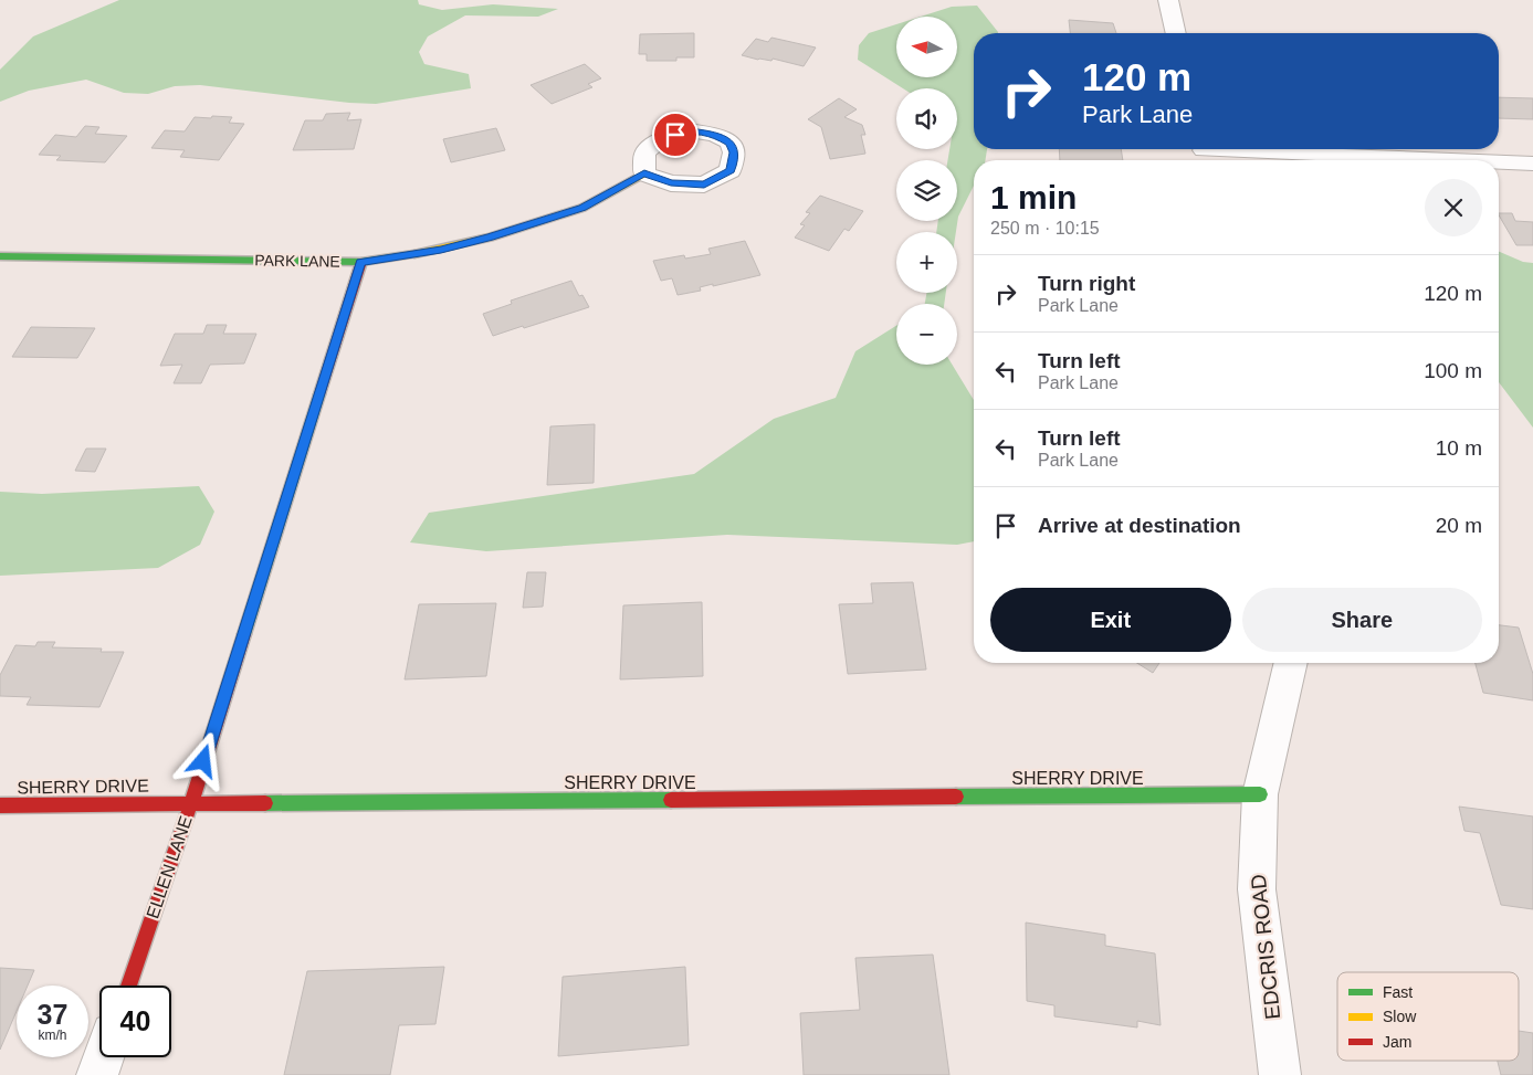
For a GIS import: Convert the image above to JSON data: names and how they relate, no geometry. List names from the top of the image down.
{
  "streets": {
    "street": [
      "PARK LANE",
      "SHERRY DRIVE",
      "ELLEN LANE",
      "EDCRIS ROAD"
    ]
  },
  "crossings": [
    ["PARK LANE", "ELLEN LANE"],
    ["SHERRY DRIVE", "ELLEN LANE"],
    ["SHERRY DRIVE", "EDCRIS ROAD"]
  ],
  "legend": ["Fast", "Slow", "Jam"],
  "north": "left",
  "page": {
    "map_buttons": ["+", "−"],
    "turn": ["120 m", "Park Lane"],
    "heading": ["1 min", "250 m · 10:15"],
    "list": [
      {
        "name": "Turn right",
        "note": "Park Lane",
        "value": "120 m"
      },
      {
        "name": "Turn left",
        "note": "Park Lane",
        "value": "100 m"
      },
      {
        "name": "Turn left",
        "note": "Park Lane",
        "value": "10 m"
      },
      {
        "name": "Arrive at destination",
        "value": "20 m"
      }
    ],
    "buttons": ["Exit", "Share"],
    "speed": "37 km/h",
    "limit": "40"
  }
}
